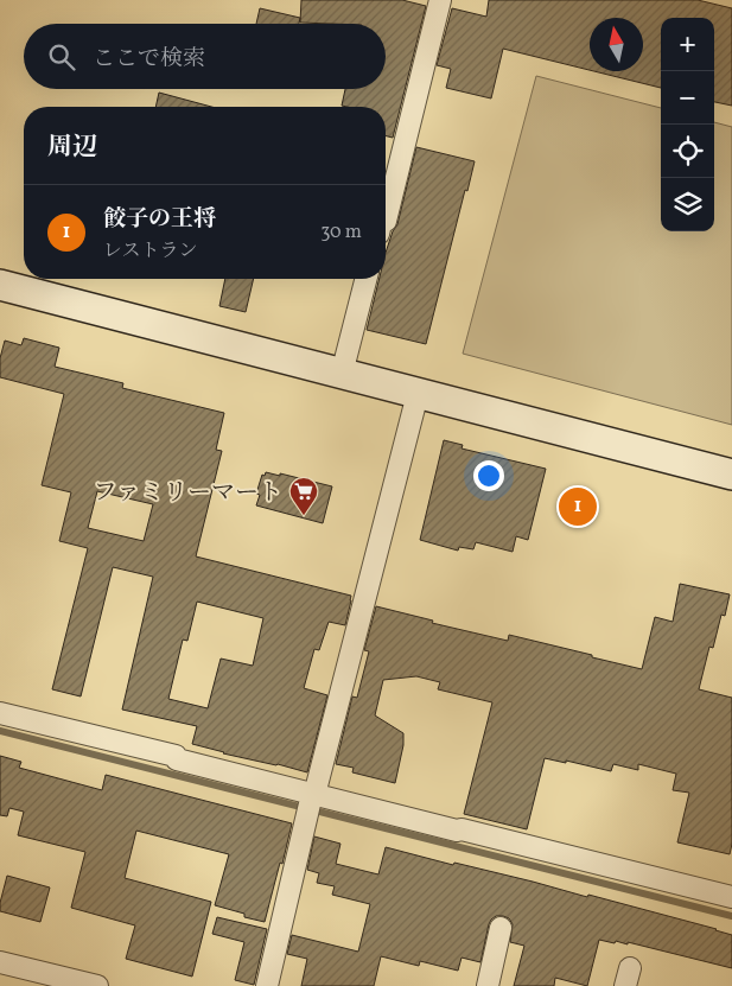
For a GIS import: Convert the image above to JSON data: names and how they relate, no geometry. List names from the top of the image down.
{
  "places": {
    "supermarket": ["ファミリーマート"]
  },
  "north": "top",
  "page": {
    "map_buttons": ["+", "−"],
    "search": "ここで検索",
    "heading": "周辺",
    "list": [
      {
        "mark": "1",
        "name": "餃子の王将",
        "note": "レストラン",
        "value": "30 m"
      }
    ],
    "pins": "1"
  }
}
